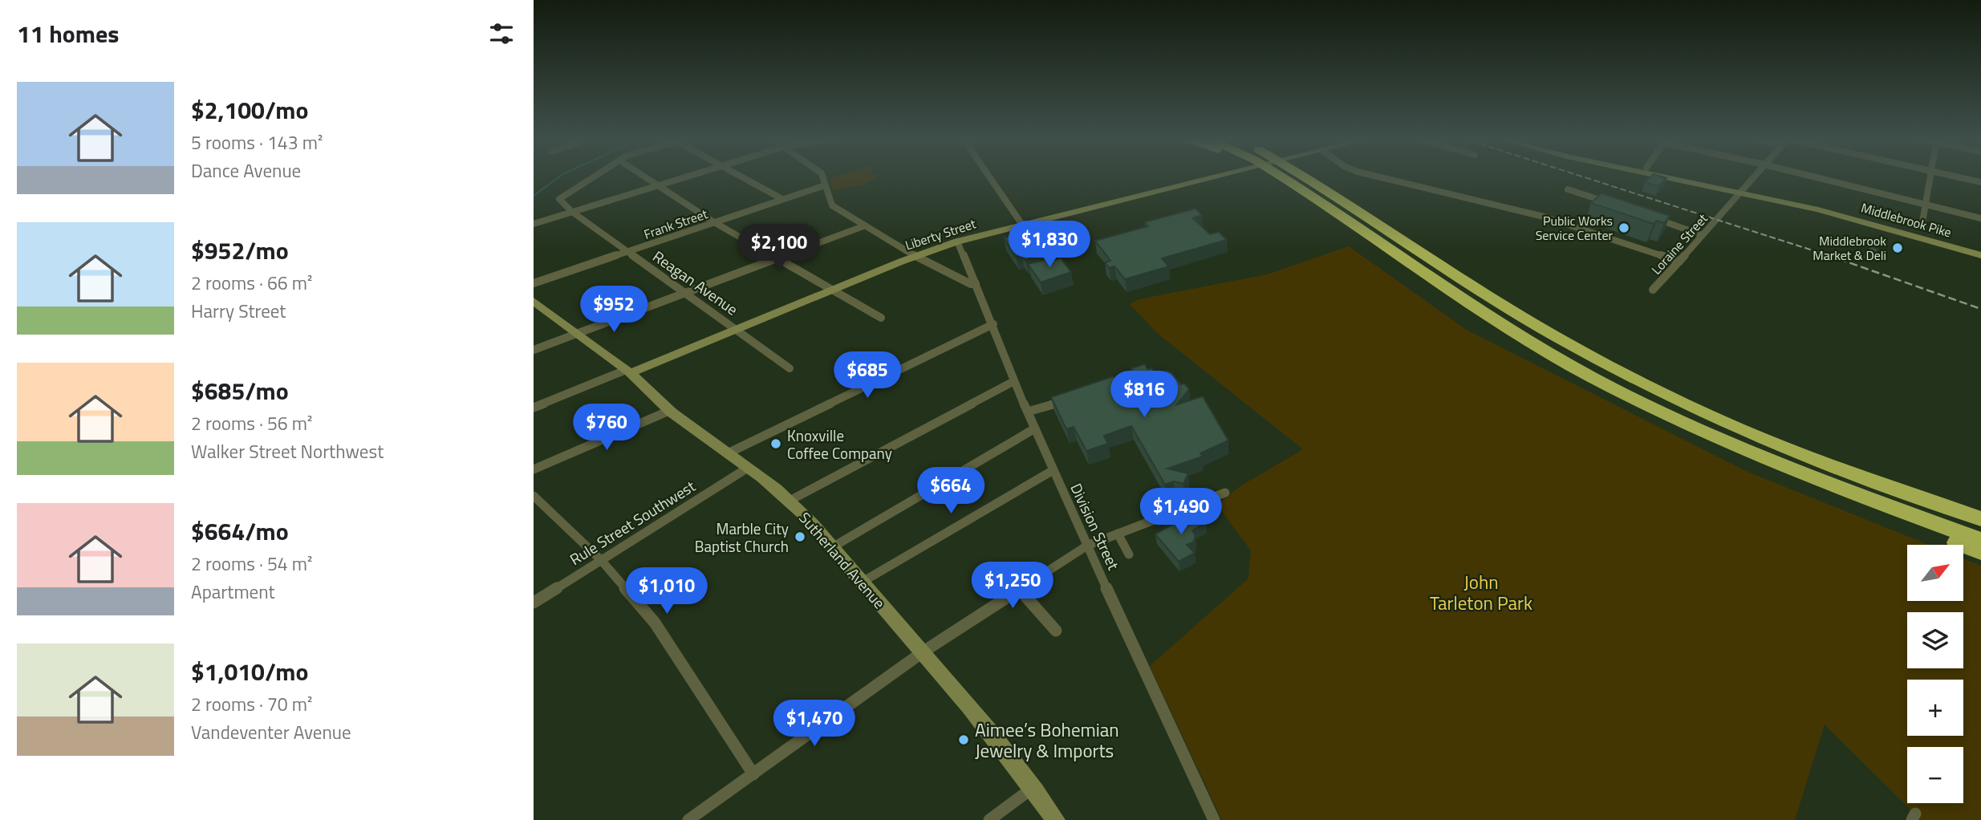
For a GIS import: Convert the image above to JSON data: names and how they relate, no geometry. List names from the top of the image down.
{
  "streets": {
    "street": [
      "Middlebrook Pike",
      "Frank Street",
      "Liberty Street",
      "Loraine Street",
      "Reagan Avenue",
      "Rule Street Southwest",
      "Division Street",
      "Sutherland Avenue"
    ]
  },
  "crossings": [
    ["Middlebrook Pike", "Loraine Street"],
    ["Frank Street", "Reagan Avenue"],
    ["Liberty Street", "Reagan Avenue"],
    ["Liberty Street", "Division Street"],
    ["Liberty Street", "Sutherland Avenue"],
    ["Rule Street Southwest", "Sutherland Avenue"]
  ],
  "parks": ["John Tarleton Park"],
  "places": [
    "Public Works Service Center",
    "Middlebrook Market & Deli",
    "Knoxville Coffee Company",
    "Marble City Baptist Church",
    "Aimee’s Bohemian Jewelry & Imports"
  ],
  "north": "top right",
  "page": {
    "heading": "11 homes",
    "list": [
      {
        "name": "$2,100/mo",
        "note": "5 rooms · 143 m² · Dance Avenue"
      },
      {
        "name": "$952/mo",
        "note": "2 rooms · 66 m² · Harry Street"
      },
      {
        "name": "$685/mo",
        "note": "2 rooms · 56 m² · Walker Street Northwest"
      },
      {
        "name": "$664/mo",
        "note": "2 rooms · 54 m² · Apartment"
      },
      {
        "name": "$1,010/mo",
        "note": "2 rooms · 70 m² · Vandeventer Avenue"
      }
    ],
    "price": [
      "$1,830",
      "$2,100",
      "$952",
      "$685",
      "$816",
      "$760",
      "$664",
      "$1,490",
      "$1,250",
      "$1,010",
      "$1,470"
    ],
    "map_buttons": ["+", "−"]
  }
}
